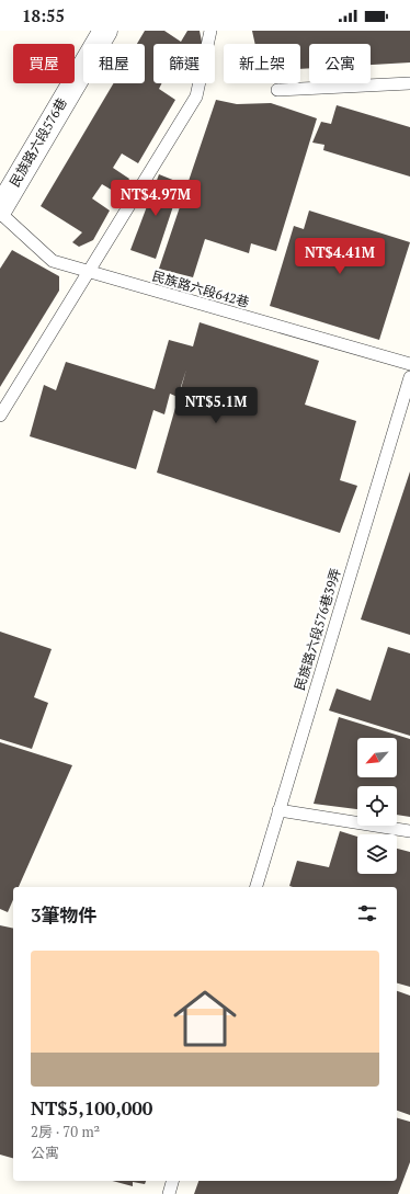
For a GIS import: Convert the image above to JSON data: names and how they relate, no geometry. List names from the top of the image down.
{
  "streets": {
    "street": ["民族路六段576巷"],
    "lane": ["民族路六段642巷", "民族路六段576巷39弄"]
  },
  "north": "bottom left",
  "page": {
    "status": "18:55",
    "chip": [
      "買屋",
      "租屋",
      "篩選",
      "新上架",
      "公寓"
    ],
    "price": ["NT$4.97M", "NT$4.41M", "NT$5.1M"],
    "heading": "3筆物件",
    "list": [
      {
        "name": "NT$5,100,000",
        "note": "2房 · 70 m² · 公寓"
      }
    ]
  }
}
